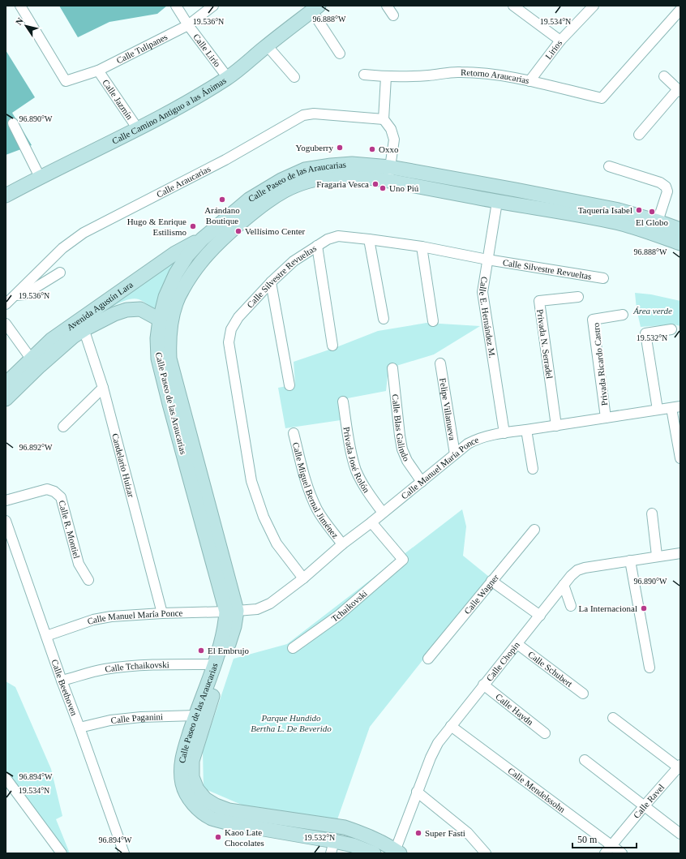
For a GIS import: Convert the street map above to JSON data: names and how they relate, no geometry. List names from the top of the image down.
{
  "streets": {
    "main road": ["Calle Camino Antiguo a las Ánimas", "Calle Paseo de las Araucarias", "Avenida Agustín Lara"],
    "street": [
      "Calle Tulipanes",
      "Calle Lirio",
      "Lirios",
      "Retorno Araucarias",
      "Calle Jazmín",
      "Calle Araucarias",
      "Calle Silvestre Revueltas",
      "Calle E. Hernández M.",
      "Privada N. Serradel",
      "Privada Ricardo Castro",
      "Felipe Villanueva",
      "Calle Blas Galindo",
      "Privada José Rolón",
      "Candelario Huizar",
      "Calle Manuel María Ponce",
      "Calle Miguel Bernal Jiménez",
      "Calle R. Montiel",
      "Calle Wagner",
      "Tchaikovski",
      "Calle Chopin",
      "Calle Tchaikovski",
      "Calle Schubert",
      "Calle Beethoven",
      "Calle Haydn",
      "Calle Paganini",
      "Calle Mendelssohn",
      "Calle Ravel"
    ]
  },
  "crossings": [
    ["Calle Tulipanes", "Calle Lirio"],
    ["Calle Tulipanes", "Calle Jazmín"],
    ["Calle Lirio", "Calle Camino Antiguo a las Ánimas"],
    ["Lirios", "Retorno Araucarias"],
    ["Calle Jazmín", "Calle Camino Antiguo a las Ánimas"],
    ["Calle Paseo de las Araucarias", "Avenida Agustín Lara"],
    ["Calle Paseo de las Araucarias", "Calle E. Hernández M."],
    ["Calle Paseo de las Araucarias", "Calle Manuel María Ponce"],
    ["Calle Paseo de las Araucarias", "Calle Chopin"],
    ["Calle Paseo de las Araucarias", "Calle Tchaikovski"],
    ["Calle Paseo de las Araucarias", "Calle Paganini"],
    ["Calle Silvestre Revueltas", "Calle E. Hernández M."],
    ["Calle Silvestre Revueltas", "Calle Manuel María Ponce"],
    ["Avenida Agustín Lara", "Candelario Huizar"],
    ["Calle E. Hernández M.", "Calle Manuel María Ponce"],
    ["Privada N. Serradel", "Calle Manuel María Ponce"],
    ["Privada Ricardo Castro", "Calle Manuel María Ponce"],
    ["Felipe Villanueva", "Calle Manuel María Ponce"],
    ["Calle Blas Galindo", "Calle Manuel María Ponce"],
    ["Privada José Rolón", "Calle Manuel María Ponce"],
    ["Candelario Huizar", "Calle Manuel María Ponce"],
    ["Calle Manuel María Ponce", "Calle Miguel Bernal Jiménez"],
    ["Calle Manuel María Ponce", "Tchaikovski"],
    ["Calle Manuel María Ponce", "Calle Beethoven"],
    ["Calle Chopin", "Calle Schubert"],
    ["Calle Chopin", "Calle Haydn"],
    ["Calle Chopin", "Calle Mendelssohn"],
    ["Calle Tchaikovski", "Calle Beethoven"],
    ["Calle Beethoven", "Calle Paganini"],
    ["Calle Mendelssohn", "Calle Ravel"]
  ],
  "parks": ["Área verde", "Parque Hundido Bertha L. De Beverido"],
  "places": [
    "Yoguberry",
    "Oxxo",
    "Fragaria Vesca",
    "Uno Piú",
    "Arándano Boutique",
    "Taquería Isabel",
    "El Globo",
    "Hugo & Enrique Estilismo",
    "Vellísimo Center",
    "La Internacional",
    "El Embrujo",
    "Super Fasti",
    "Kaoo Late Chocolates"
  ],
  "scale_bar": "50 m",
  "north": "top left",
  "coordinates": [
    "96.888°W",
    "19.536°N",
    "19.534°N",
    "96.890°W",
    "19.532°N",
    "96.892°W",
    "96.894°W"
  ]
}
